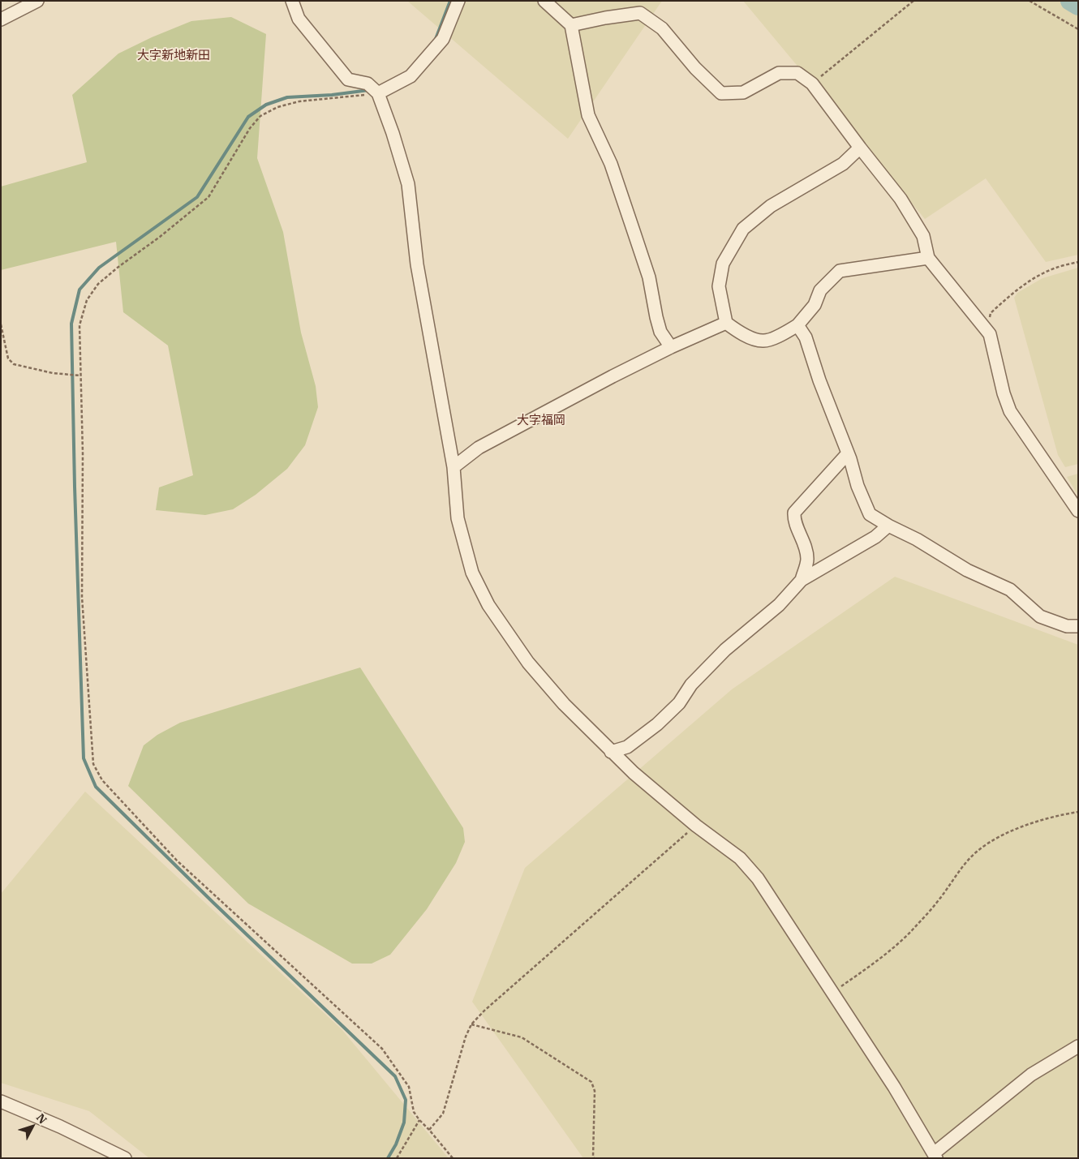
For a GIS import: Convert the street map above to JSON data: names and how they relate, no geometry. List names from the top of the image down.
{
  "districts": ["大字新地新田", "大字福岡"],
  "north": "top right"
}
